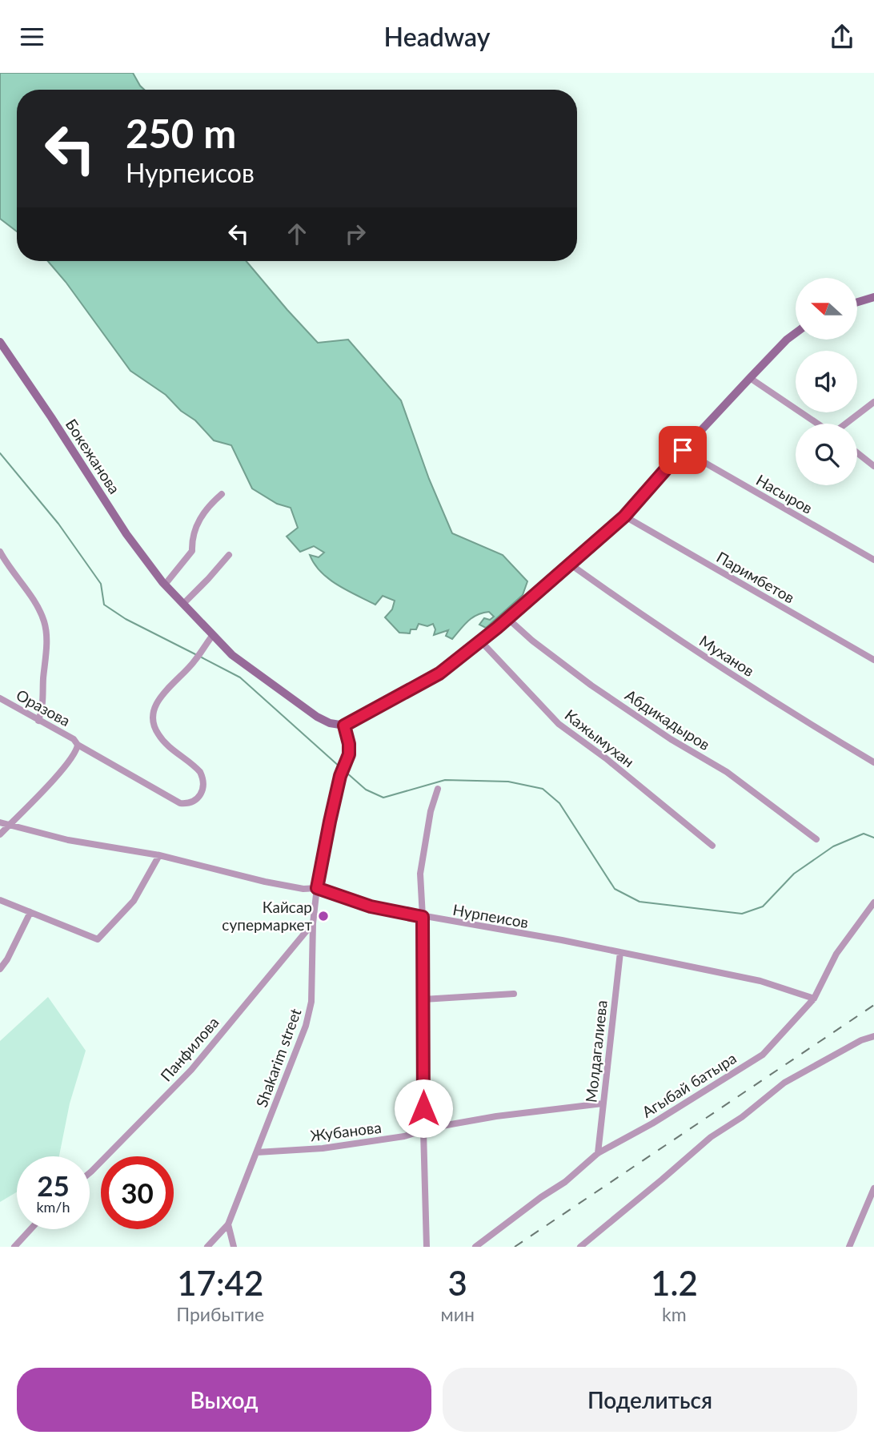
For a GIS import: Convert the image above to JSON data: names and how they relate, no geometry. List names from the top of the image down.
{
  "streets": {
    "street": [
      "Бокежанова",
      "Насыров",
      "Паримбетов",
      "Муханов",
      "Оразова",
      "Абдикадыров",
      "Кажымухан",
      "Нурпеисов",
      "Панфилова",
      "Молдагалиева",
      "Shakarim street",
      "Агыбай батыра",
      "Жубанова"
    ]
  },
  "crossings": [
    ["Бокежанова", "Оразова"],
    ["Бокежанова", "Shakarim street"],
    ["Нурпеисов", "Молдагалиева"],
    ["Нурпеисов", "Shakarim street"],
    ["Нурпеисов", "Агыбай батыра"],
    ["Панфилова", "Shakarim street"],
    ["Молдагалиева", "Агыбай батыра"],
    ["Молдагалиева", "Жубанова"],
    ["Shakarim street", "Жубанова"]
  ],
  "places": ["Кайсар супермаркет"],
  "north": "left",
  "page": {
    "header": "Headway",
    "turn": ["250 m", "Нурпеисов"],
    "speed": "25 km/h",
    "limit": "30",
    "eta": [
      "17:42",
      "Прибытие",
      "3",
      "мин",
      "1.2",
      "km"
    ],
    "buttons": ["Выход", "Поделиться"]
  }
}
